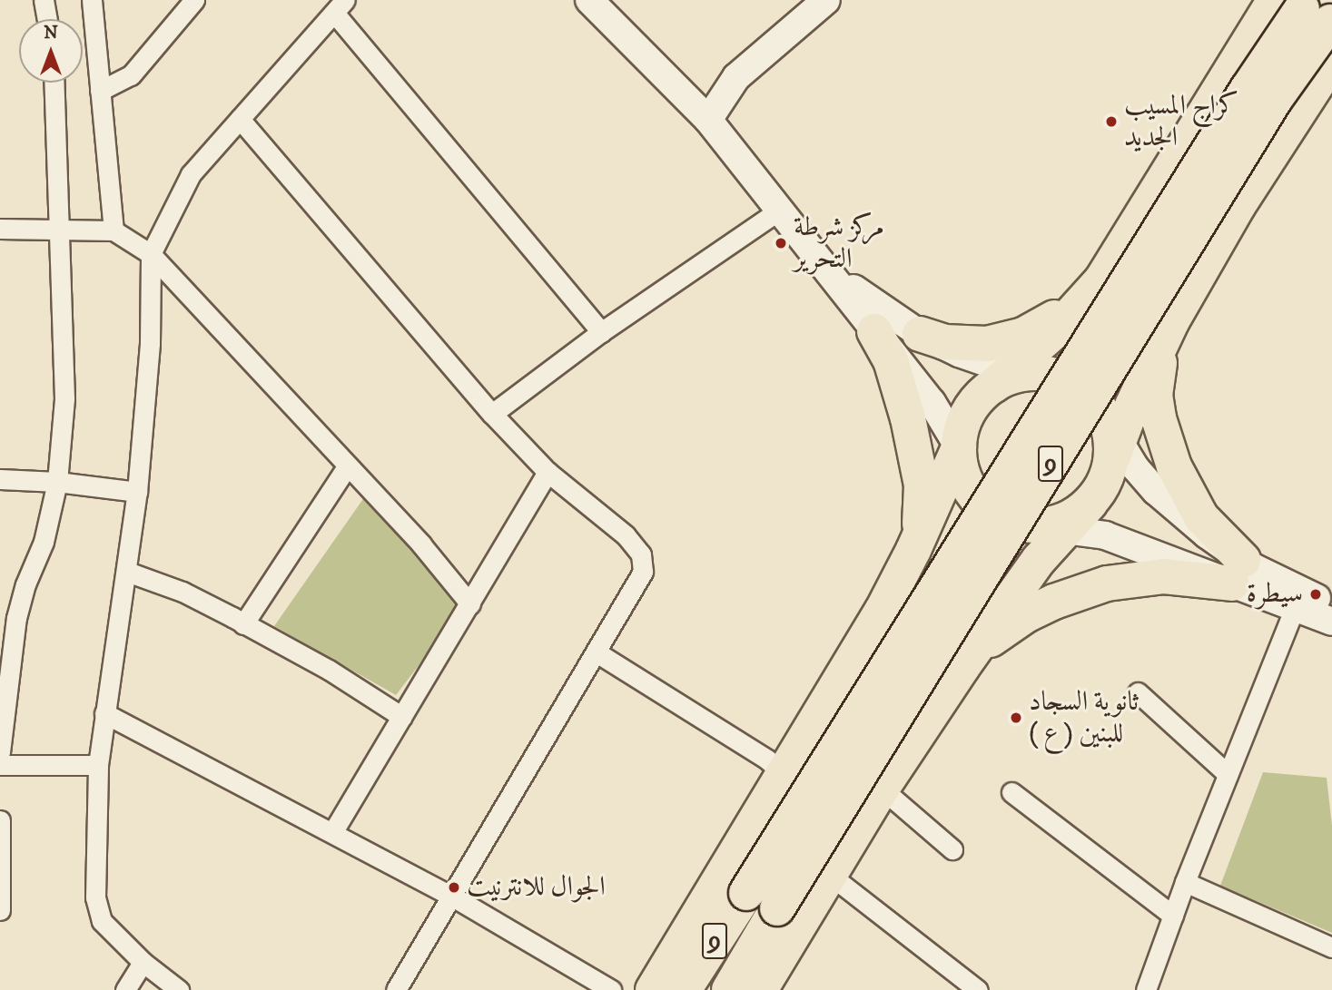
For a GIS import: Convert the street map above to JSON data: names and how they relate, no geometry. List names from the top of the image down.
{
  "streets": {
    "highway": ["9"]
  },
  "places": [
    "كراج المسيب الجديد",
    "مركز شرطة التحرير",
    "سيطرة",
    "ثانوية السجاد ( ع ) للبنين",
    "الجوال للانترنيت"
  ],
  "north": "top"
}
